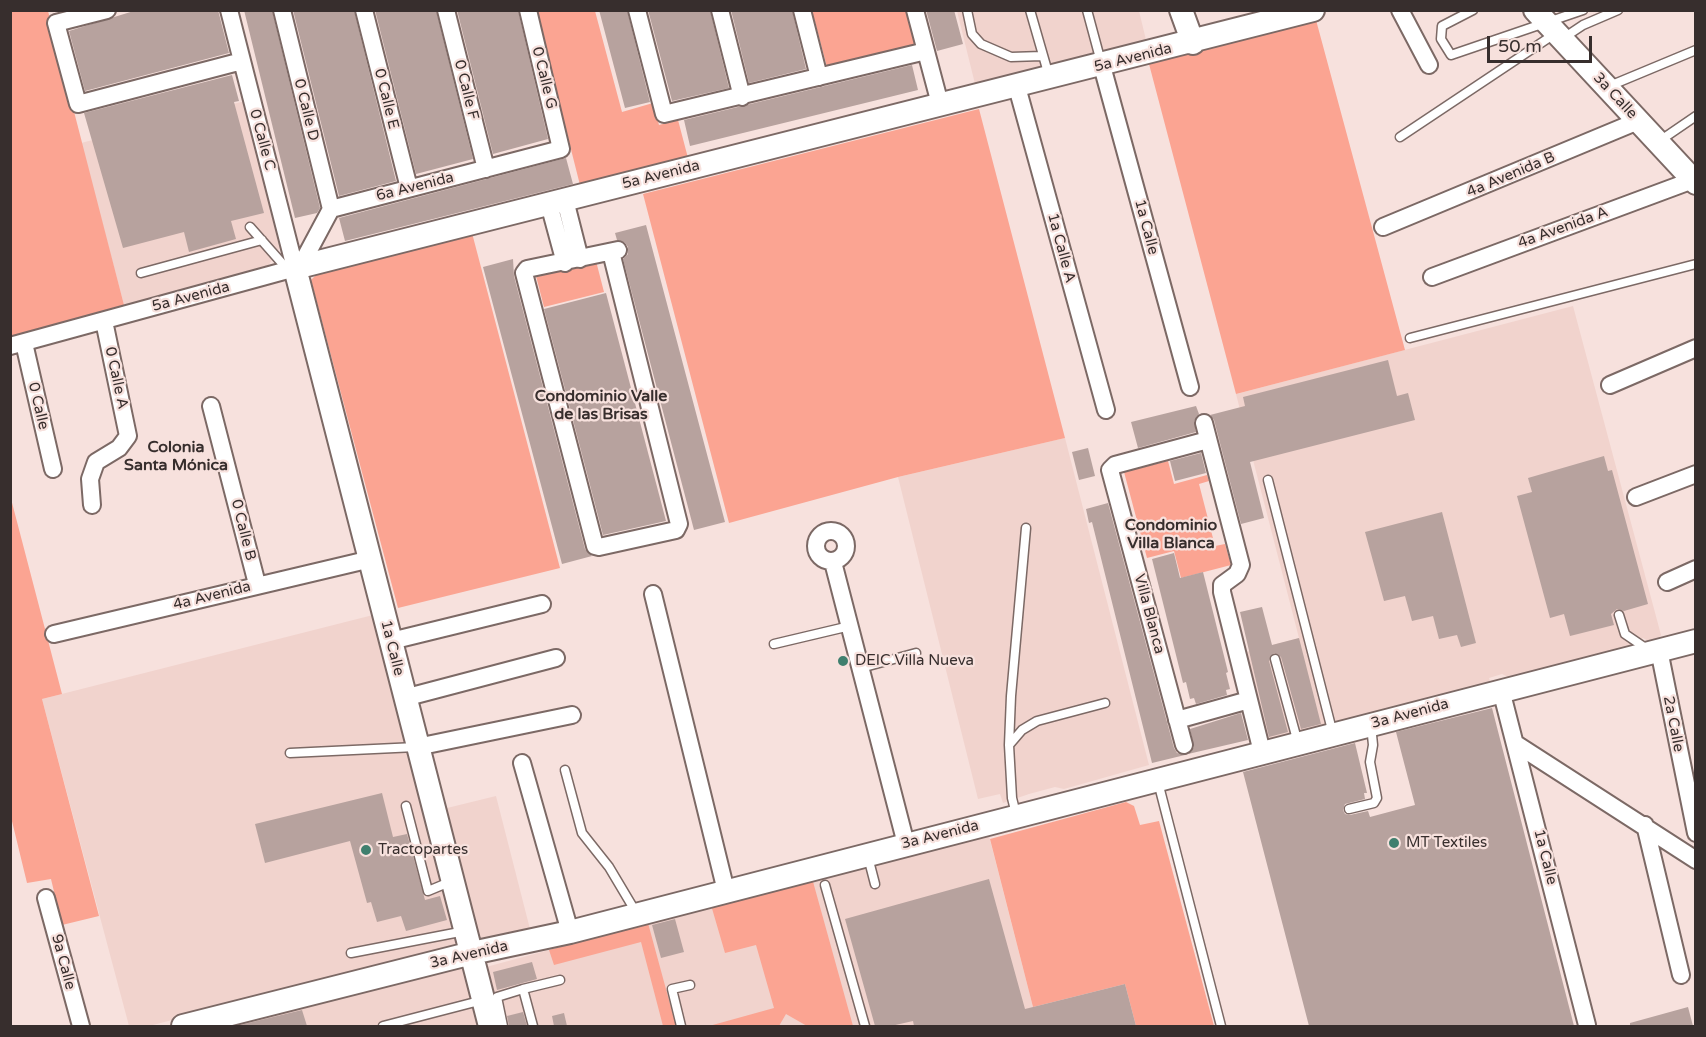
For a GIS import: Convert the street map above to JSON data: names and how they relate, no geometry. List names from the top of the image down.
{
  "streets": {
    "street": [
      "5a Avenida",
      "0 Calle G",
      "0 Calle F",
      "3a Calle",
      "0 Calle E",
      "0 Calle D",
      "0 Calle C",
      "4a Avenida B",
      "6a Avenida",
      "1a Calle",
      "4a Avenida A",
      "1a Calle A",
      "0 Calle A",
      "0 Calle",
      "0 Calle B",
      "4a Avenida",
      "Villa Blanca",
      "3a Avenida",
      "2a Calle",
      "9a Calle"
    ]
  },
  "crossings": [
    ["5a Avenida", "0 Calle C"],
    ["5a Avenida", "1a Calle"],
    ["5a Avenida", "1a Calle A"],
    ["5a Avenida", "0 Calle A"],
    ["5a Avenida", "0 Calle"],
    ["0 Calle G", "6a Avenida"],
    ["0 Calle F", "6a Avenida"],
    ["3a Calle", "4a Avenida B"],
    ["3a Calle", "4a Avenida A"],
    ["0 Calle E", "6a Avenida"],
    ["0 Calle D", "6a Avenida"],
    ["0 Calle C", "1a Calle"],
    ["1a Calle", "4a Avenida"],
    ["1a Calle", "3a Avenida"],
    ["0 Calle B", "4a Avenida"],
    ["3a Avenida", "2a Calle"]
  ],
  "districts": ["Condominio Valle de las Brisas", "Colonia Santa Mónica", "Condominio Villa Blanca"],
  "places": ["DEIC Villa Nueva", "MT Textiles", "Tractopartes"],
  "scale_bar": "50 m"
}
